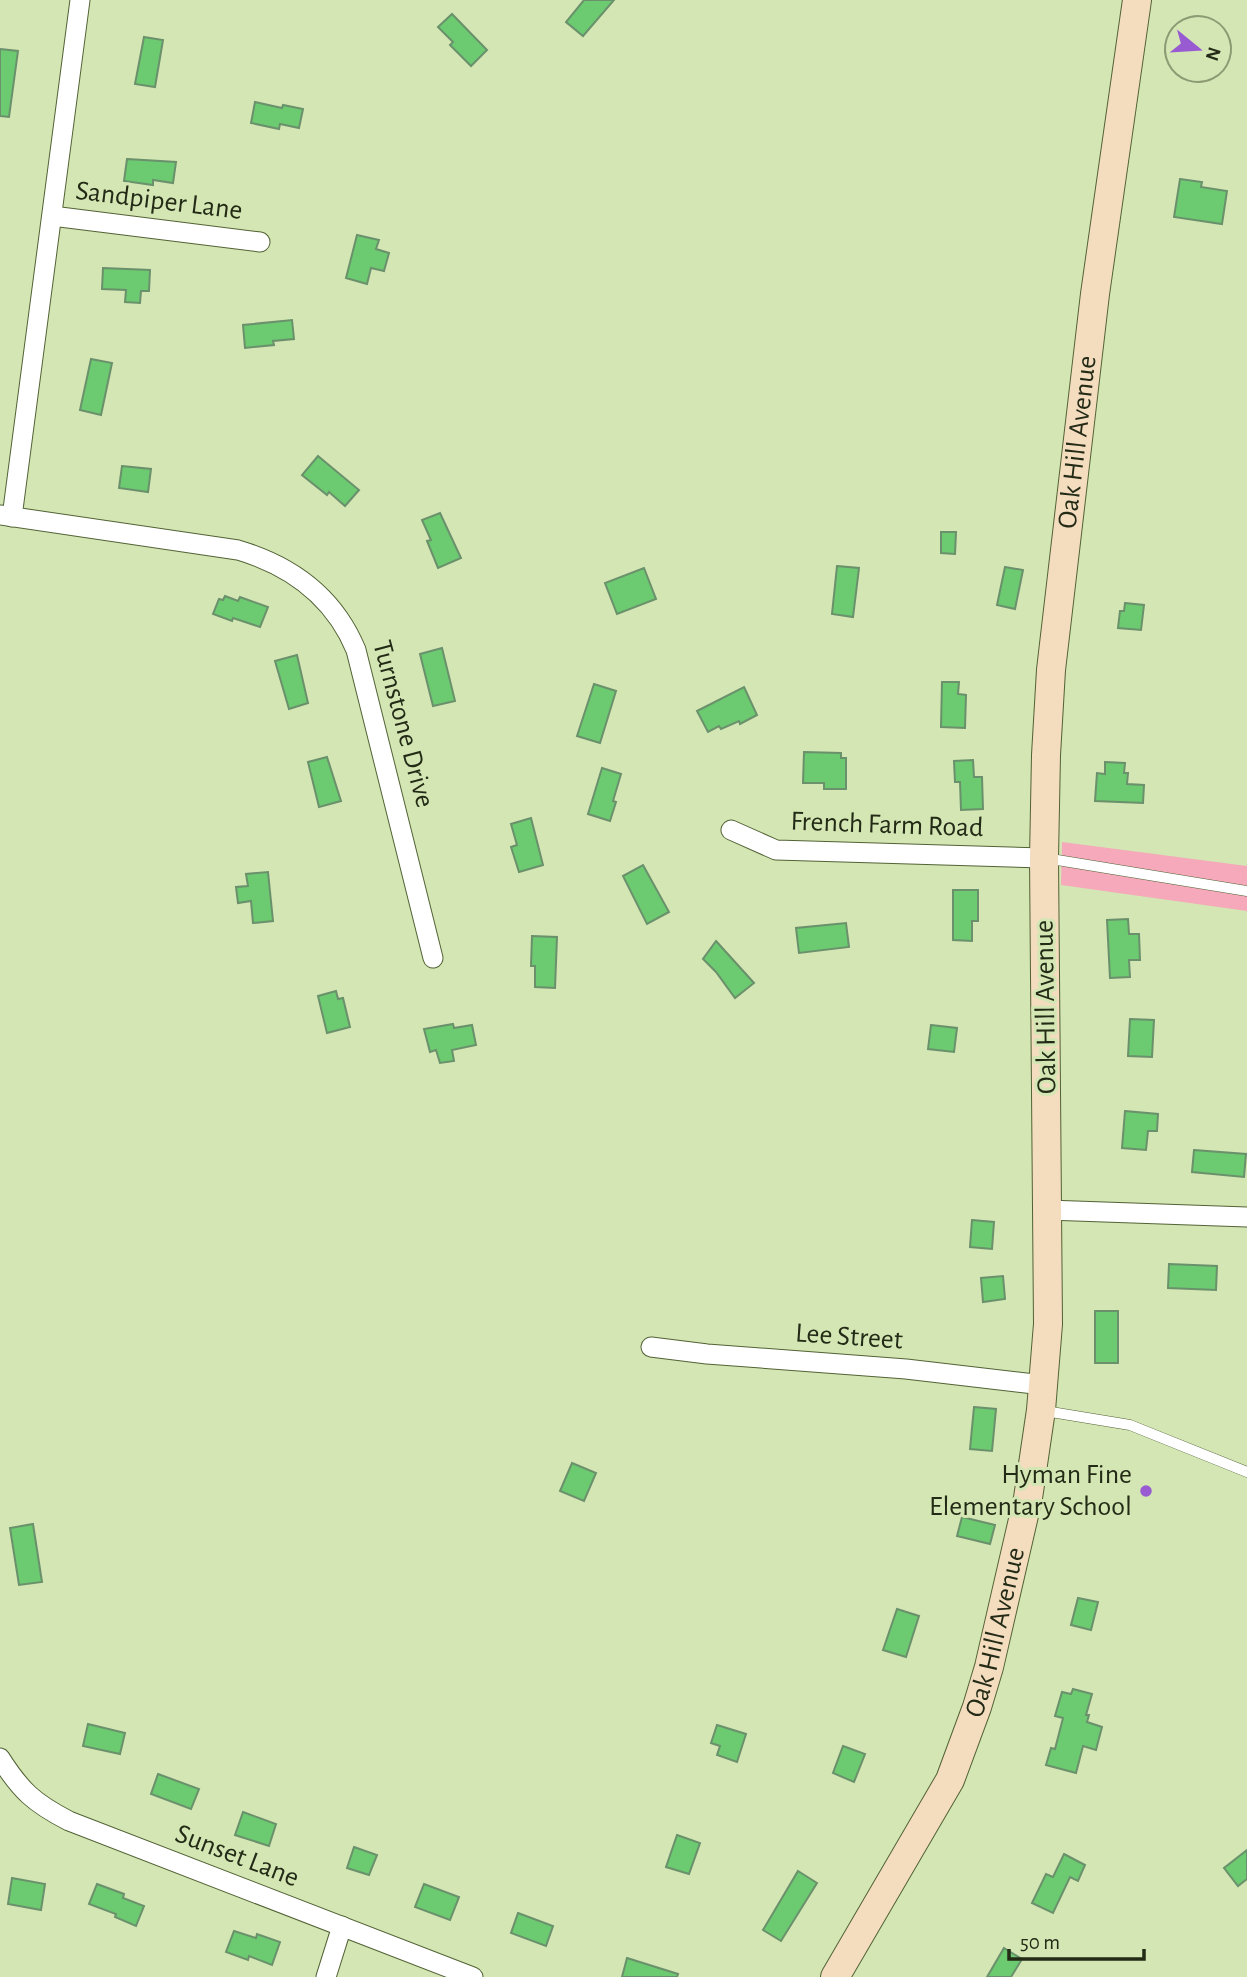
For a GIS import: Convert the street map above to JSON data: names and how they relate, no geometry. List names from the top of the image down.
{
  "streets": {
    "main road": ["Oak Hill Avenue"],
    "street": [
      "Sandpiper Lane",
      "Turnstone Drive",
      "French Farm Road",
      "Lee Street",
      "Sunset Lane"
    ]
  },
  "crossings": [
    ["Oak Hill Avenue", "French Farm Road"],
    ["Oak Hill Avenue", "Lee Street"]
  ],
  "places": ["Hyman Fine Elementary School"],
  "scale_bar": "50 m",
  "north": "right"
}
